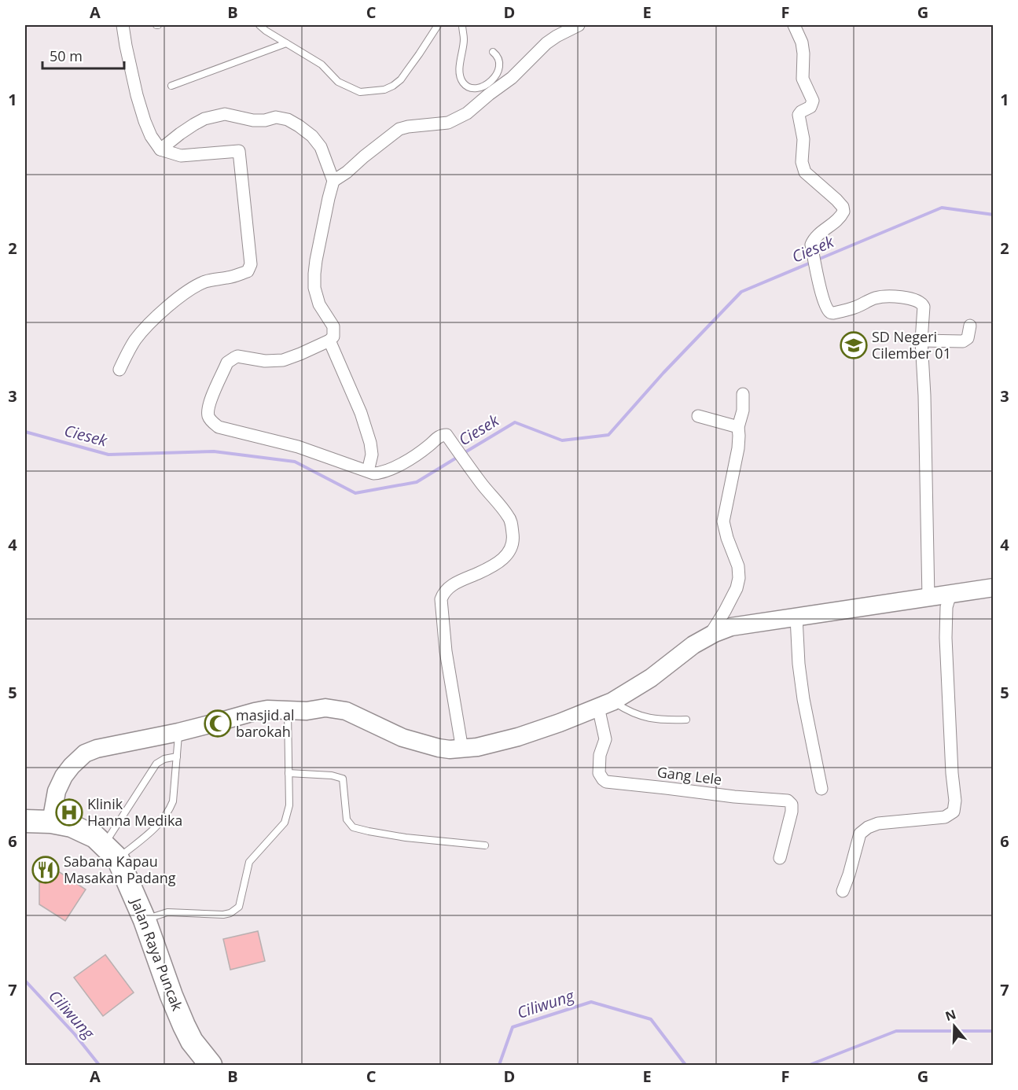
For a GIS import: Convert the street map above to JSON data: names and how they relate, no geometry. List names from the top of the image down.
{
  "streets": {
    "highway": ["Jalan Raya Puncak"],
    "street": ["Gang Lele"]
  },
  "water": ["Ciesek", "Ciliwung"],
  "places": {
    "school or university": ["SD Negeri Cilember 01"],
    "mosque": ["masjid al barokah"],
    "hospital": ["Klinik Hanna Medika"],
    "restaurant": ["Sabana Kapau Masakan Padang"]
  },
  "scale_bar": "50 m",
  "north": "top",
  "grid": {
    "columns": [
      "A",
      "B",
      "C",
      "D",
      "E",
      "F",
      "G"
    ],
    "rows": [
      "1",
      "2",
      "3",
      "4",
      "5",
      "6",
      "7"
    ]
  }
}
